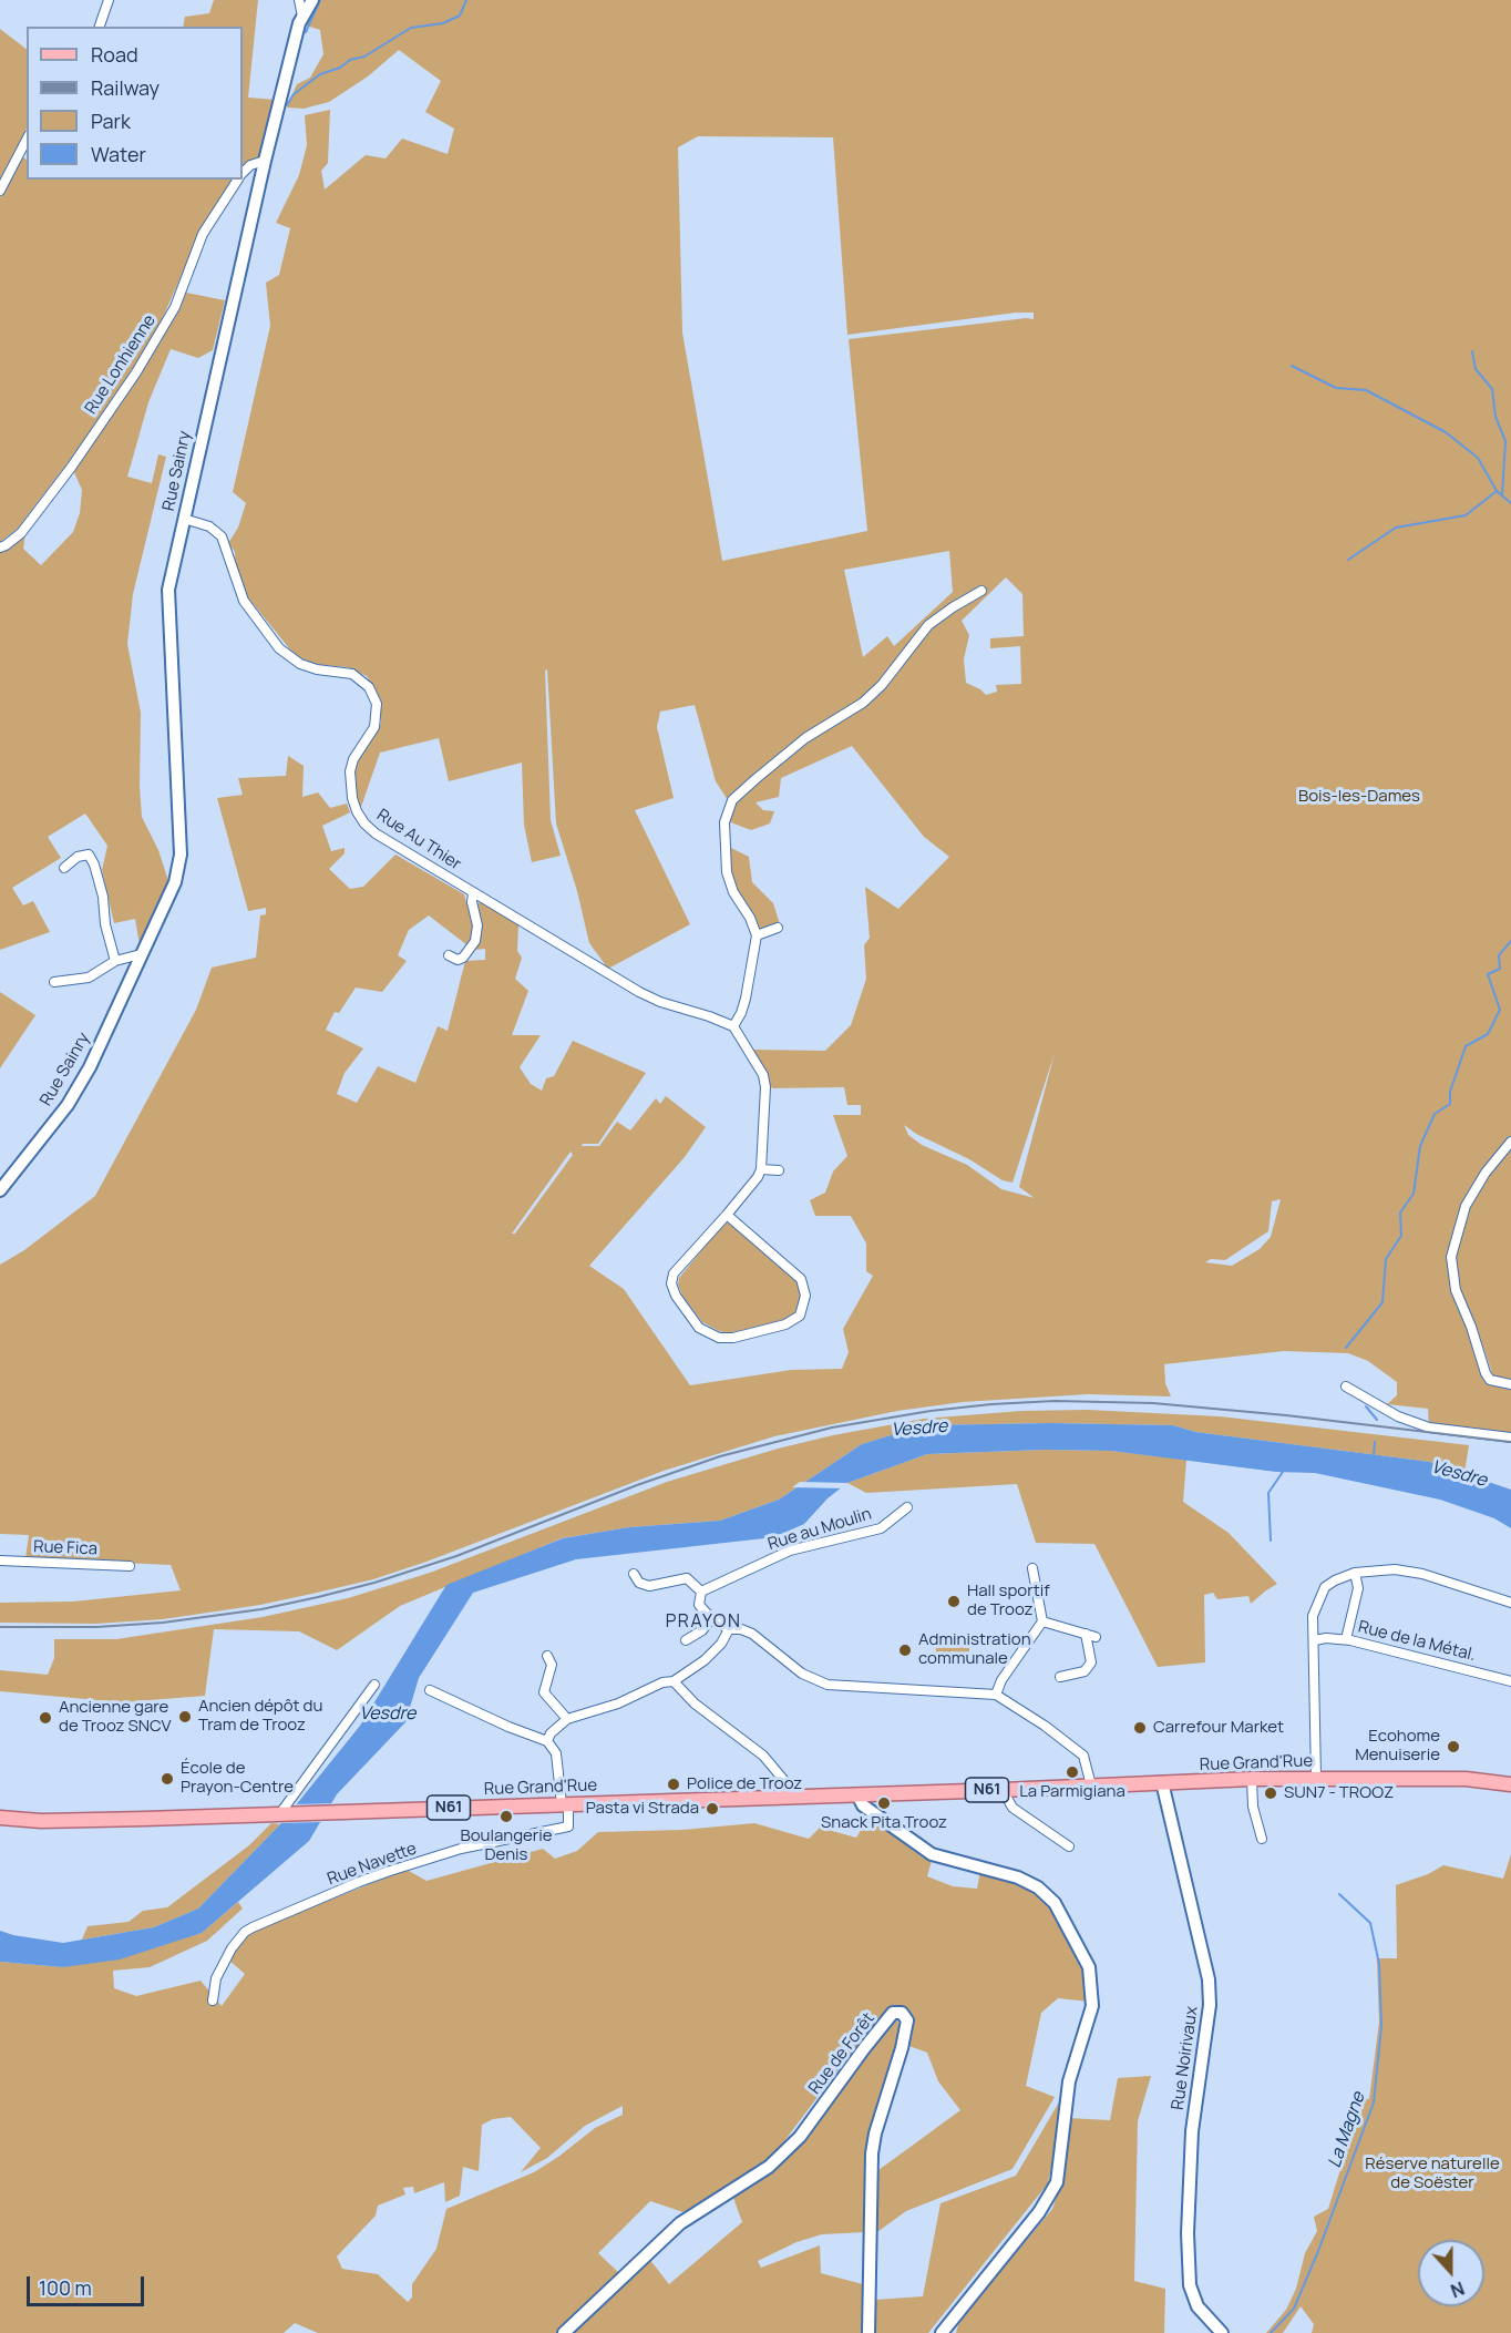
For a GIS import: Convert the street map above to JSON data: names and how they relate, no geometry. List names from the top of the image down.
{
  "streets": {
    "main road": ["Rue Grand'Rue", "N61"],
    "street": [
      "Rue Lonhienne",
      "Rue Sainry",
      "Rue Au Thier",
      "Rue au Moulin",
      "Rue Fica",
      "Rue de la Métal.",
      "Rue Navette",
      "Rue de Forêt",
      "Rue Noirivaux"
    ]
  },
  "crossings": [
    ["Rue Lonhienne", "Rue Sainry"],
    ["Rue Sainry", "Rue Au Thier"],
    ["Rue Grand'Rue", "Rue Navette"],
    ["Rue Grand'Rue", "Rue Noirivaux"]
  ],
  "districts": ["PRAYON"],
  "water": ["Vesdre", "La Magne"],
  "parks": ["Bois-les-Dames", "Réserve naturelle de Soëster"],
  "places": [
    "Hall sportif de Trooz",
    "Administration communale",
    "Ancien dépôt du Tram de Trooz",
    "Ancienne gare de Trooz SNCV",
    "Carrefour Market",
    "Ecohome Menuiserie",
    "La Parmigiana",
    "École de Prayon-Centre",
    "Police de Trooz",
    "SUN7 - TROOZ",
    "Snack Pita Trooz",
    "Pasta vi Strada",
    "Boulangerie Denis"
  ],
  "legend": [
    "Road",
    "Railway",
    "Park",
    "Water"
  ],
  "scale_bar": "100 m",
  "north": "bottom"
}
